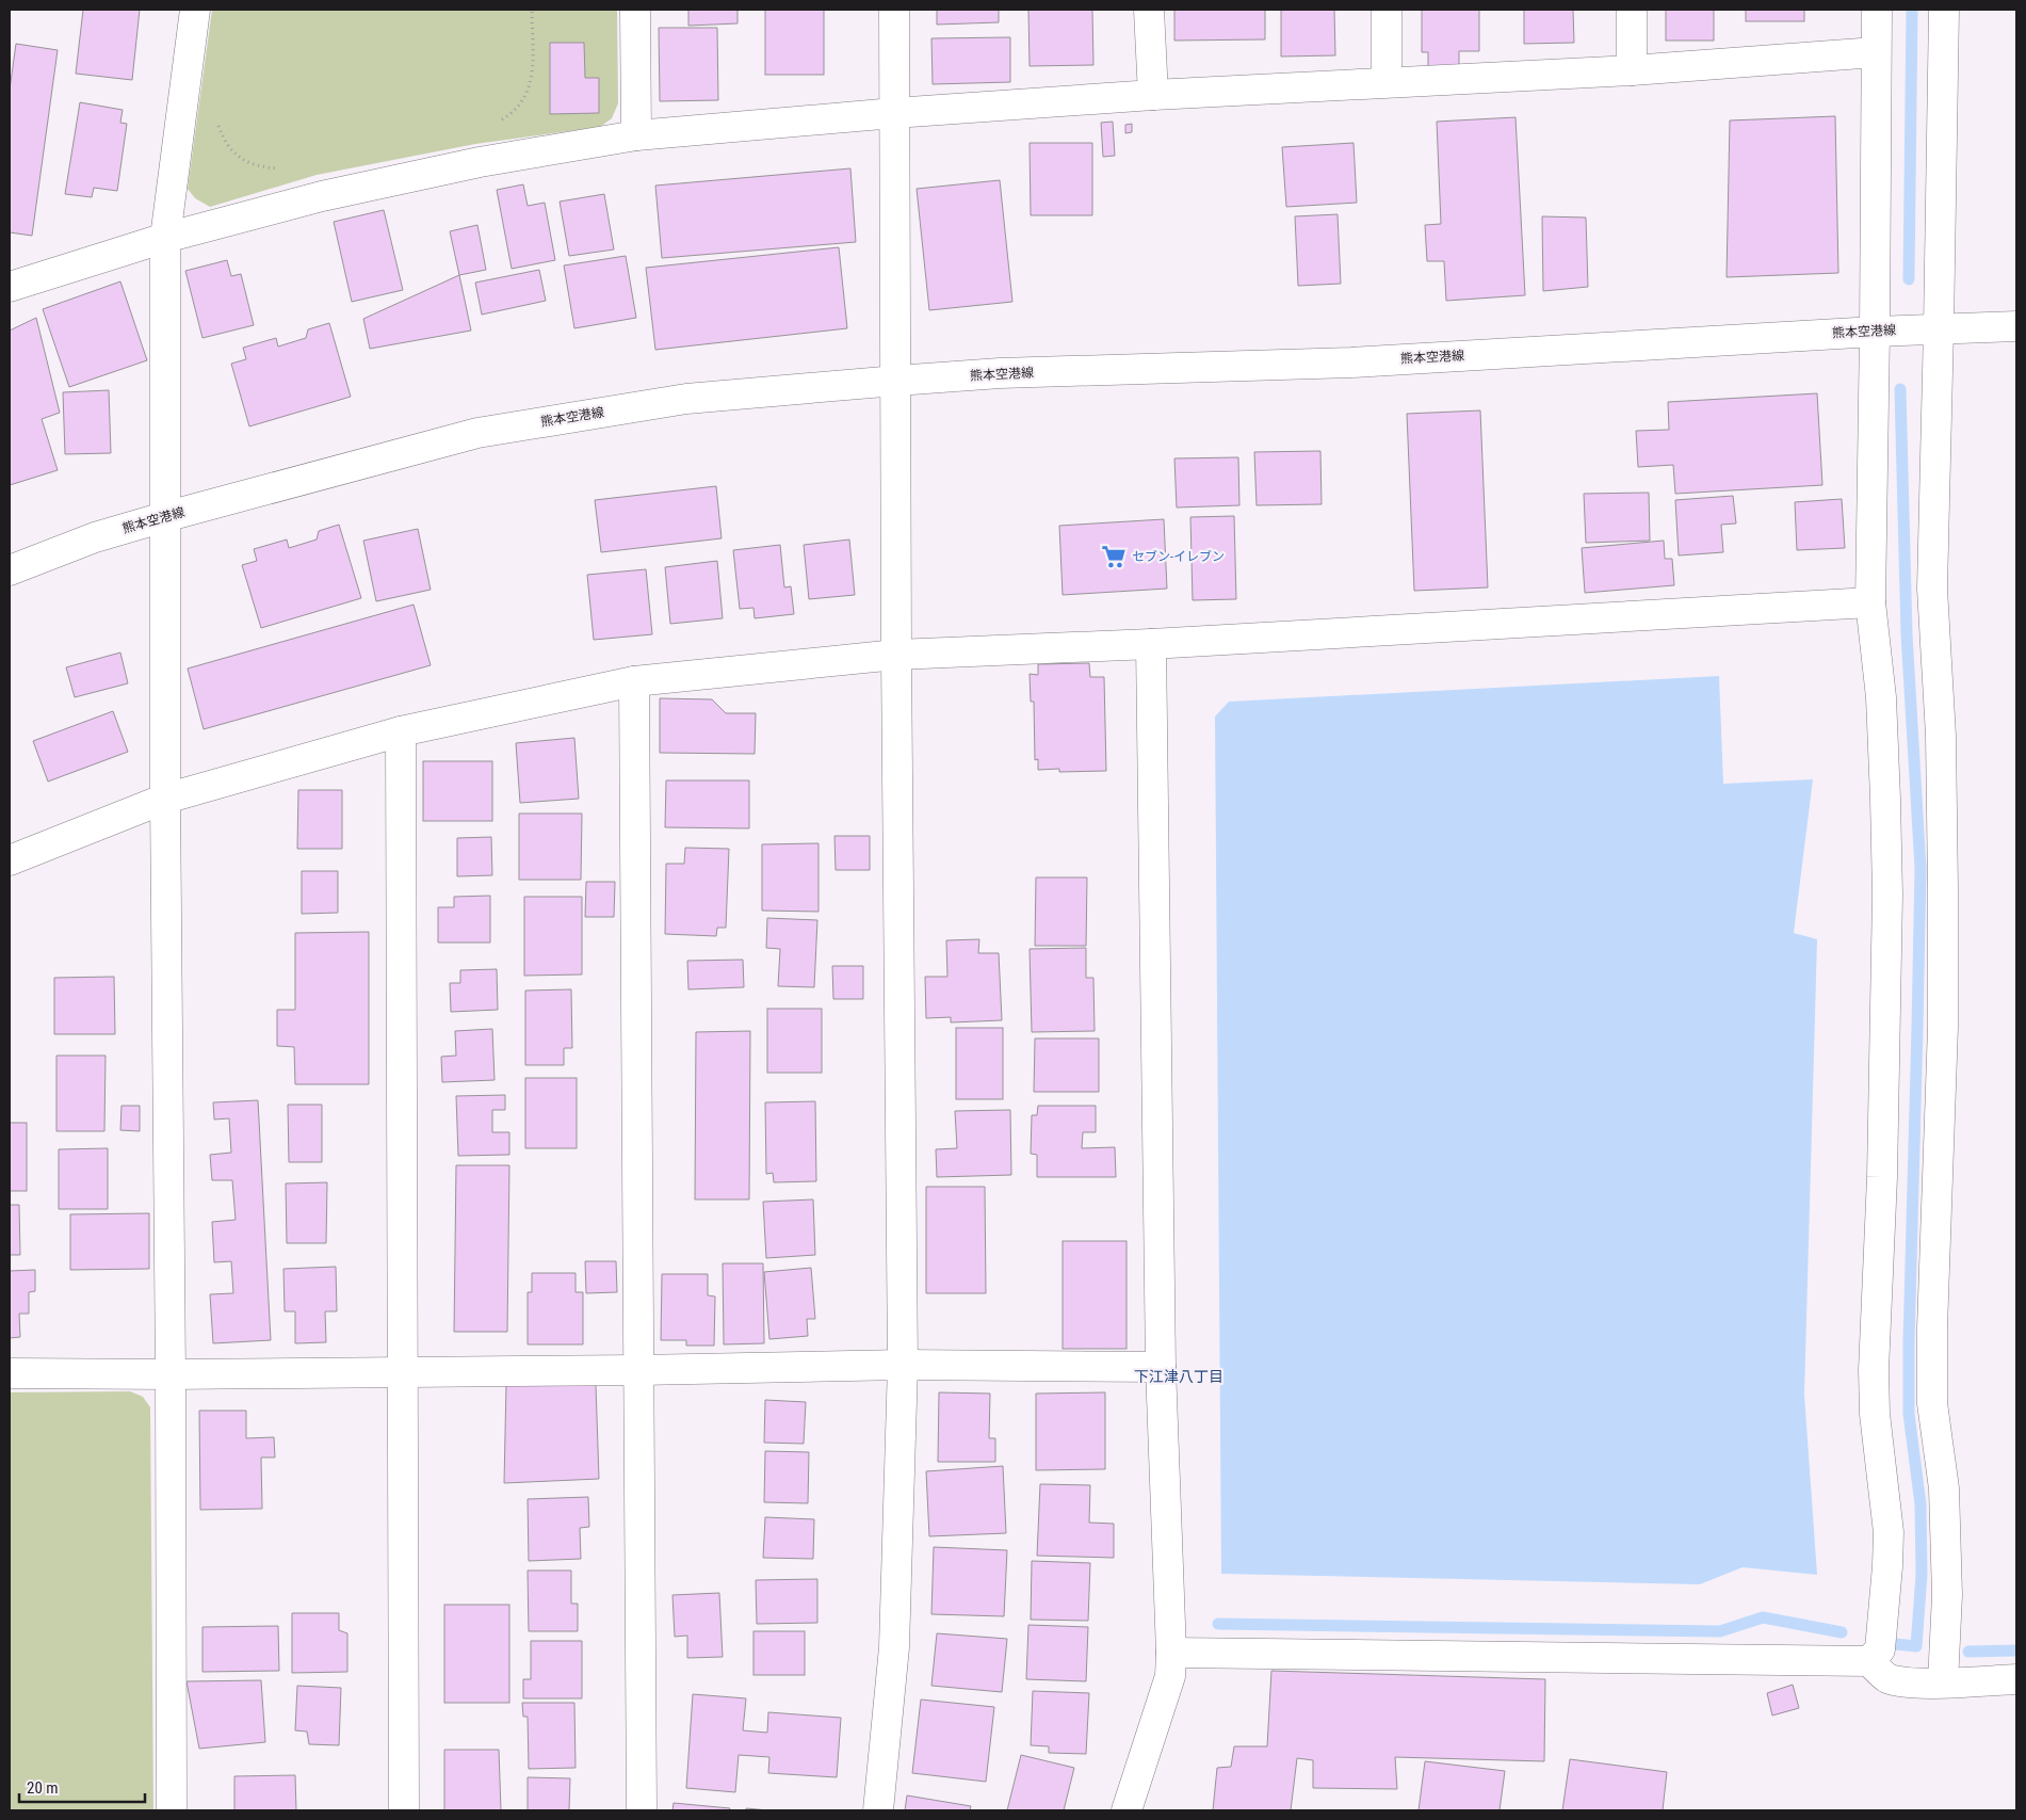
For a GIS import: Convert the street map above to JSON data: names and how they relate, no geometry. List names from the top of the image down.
{
  "streets": {
    "street": ["熊本空港線"]
  },
  "districts": ["下江津八丁目"],
  "places": {
    "supermarket": ["セブン-イレブン"]
  },
  "scale_bar": "20 m"
}
